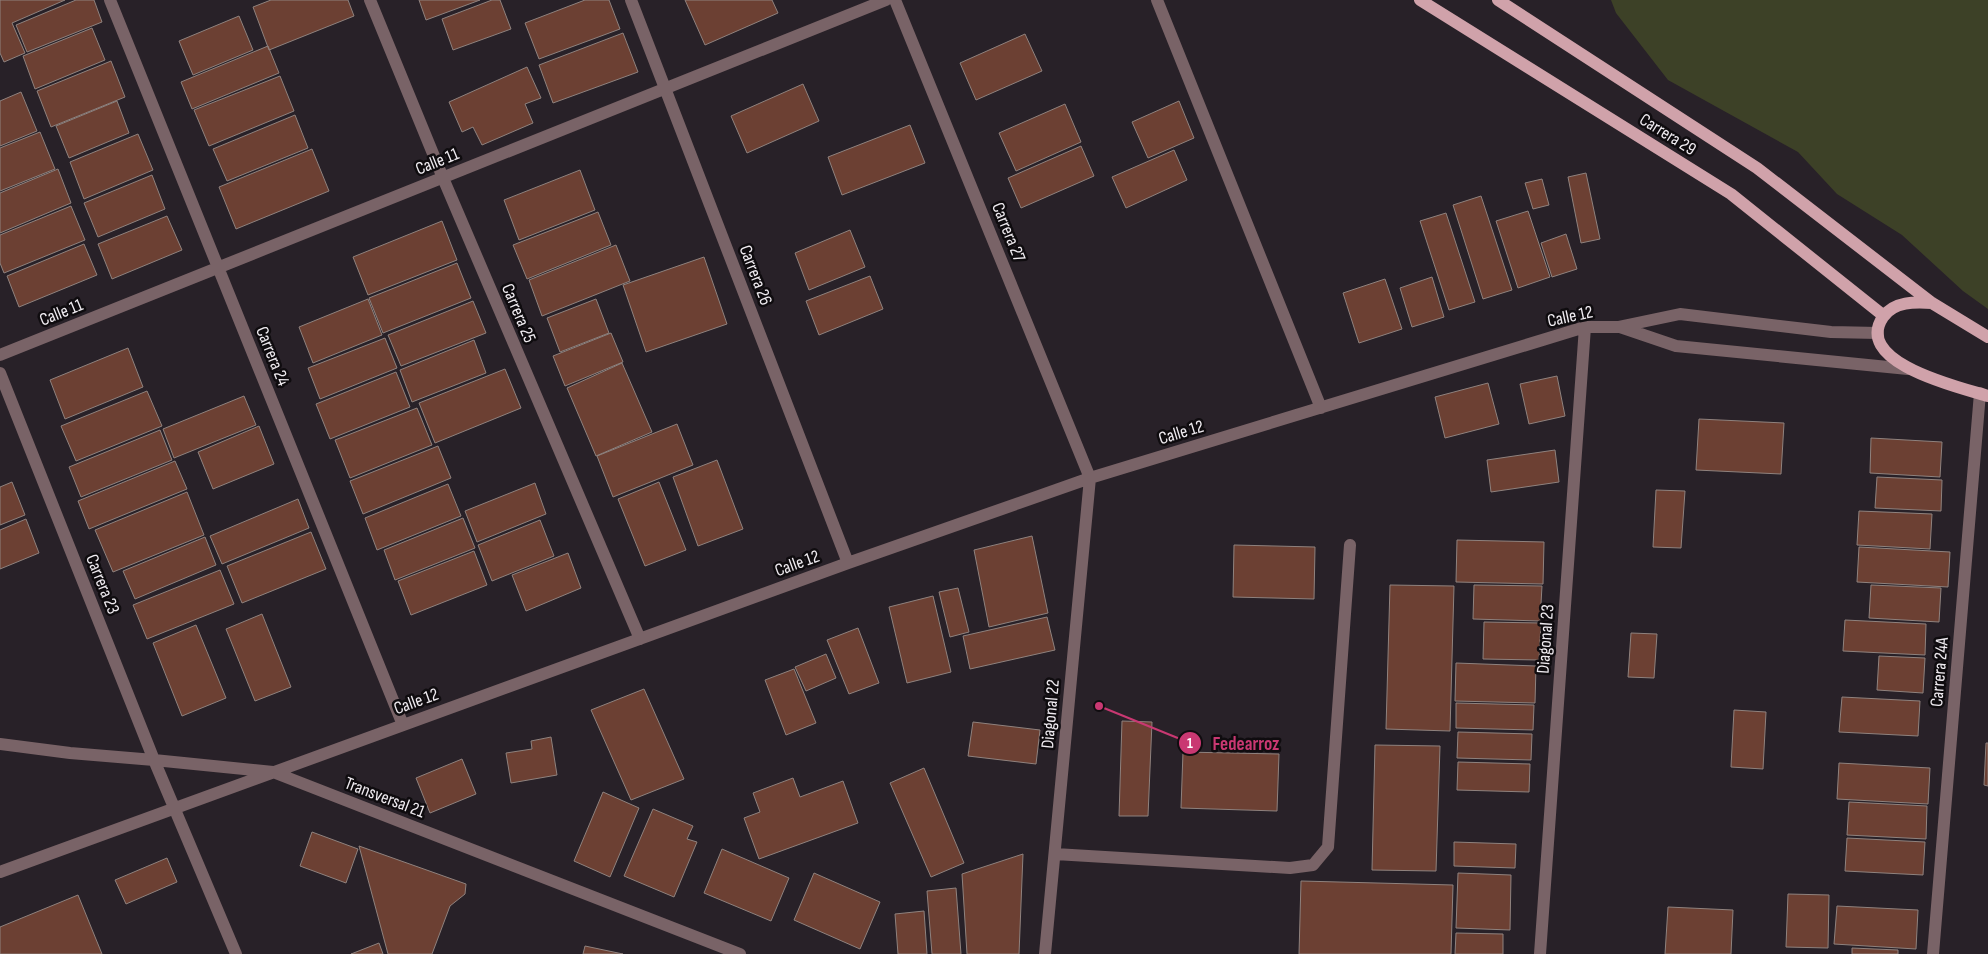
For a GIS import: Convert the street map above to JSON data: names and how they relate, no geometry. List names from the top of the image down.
{
  "streets": {
    "main road": ["Carrera 29"],
    "street": [
      "Calle 11",
      "Carrera 27",
      "Carrera 26",
      "Carrera 25",
      "Calle 12",
      "Carrera 24",
      "Carrera 23",
      "Diagonal 23",
      "Carrera 24A",
      "Diagonal 22",
      "Transversal 21"
    ]
  },
  "crossings": [
    ["Calle 11", "Carrera 26"],
    ["Calle 11", "Carrera 25"],
    ["Calle 11", "Carrera 24"],
    ["Carrera 27", "Calle 12"],
    ["Carrera 27", "Diagonal 22"],
    ["Carrera 26", "Calle 12"],
    ["Carrera 25", "Calle 12"],
    ["Calle 12", "Carrera 24"],
    ["Calle 12", "Carrera 23"],
    ["Calle 12", "Diagonal 23"],
    ["Calle 12", "Diagonal 22"],
    ["Calle 12", "Transversal 21"],
    ["Carrera 23", "Transversal 21"]
  ],
  "places": ["Fedearroz"]
}
